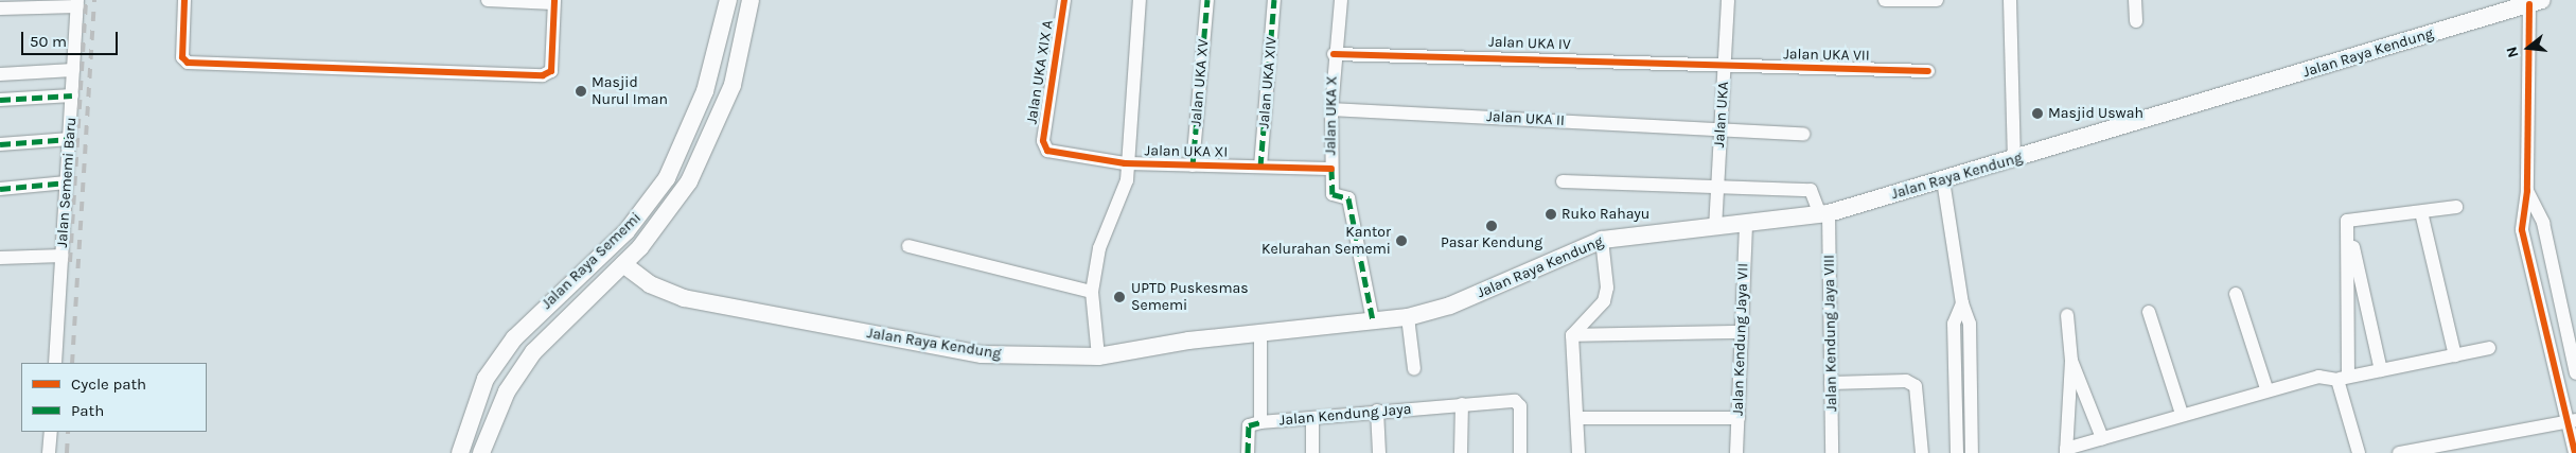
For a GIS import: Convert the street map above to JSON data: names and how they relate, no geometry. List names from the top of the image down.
{
  "streets": {
    "main road": ["Jalan Raya Kendung", "Jalan Raya Sememi"],
    "street": [
      "Jalan UKA IV",
      "Jalan UKA VII",
      "Jalan UKA XIX A",
      "Jalan UKA XV",
      "Jalan UKA XIV",
      "Jalan UKA",
      "Jalan UKA X",
      "Jalan UKA II",
      "Jalan UKA XI",
      "Jalan Sememi Baru",
      "Jalan Kendung Jaya VIII",
      "Jalan Kendung Jaya VII",
      "Jalan Kendung Jaya"
    ]
  },
  "crossings": [
    ["Jalan UKA IV", "Jalan UKA VII"],
    ["Jalan UKA IV", "Jalan UKA"],
    ["Jalan UKA IV", "Jalan UKA X"],
    ["Jalan Raya Kendung", "Jalan UKA"],
    ["Jalan Raya Kendung", "Jalan UKA X"],
    ["Jalan Raya Kendung", "Jalan Raya Sememi"],
    ["Jalan Raya Kendung", "Jalan Kendung Jaya VIII"],
    ["Jalan Raya Kendung", "Jalan Kendung Jaya VII"],
    ["Jalan Raya Kendung", "Jalan Kendung Jaya"],
    ["Jalan UKA VII", "Jalan UKA"],
    ["Jalan UKA XIX A", "Jalan UKA XI"],
    ["Jalan UKA XV", "Jalan UKA XI"],
    ["Jalan UKA XIV", "Jalan UKA XI"],
    ["Jalan UKA", "Jalan UKA II"],
    ["Jalan UKA X", "Jalan UKA II"],
    ["Jalan UKA X", "Jalan UKA XI"]
  ],
  "places": [
    "Masjid Nurul Iman",
    "Masjid Uswah",
    "Ruko Rahayu",
    "Pasar Kendung",
    "Kantor Kelurahan Sememi",
    "UPTD Puskesmas Sememi"
  ],
  "legend": ["Cycle path", "Path"],
  "scale_bar": "50 m",
  "north": "left"
}
